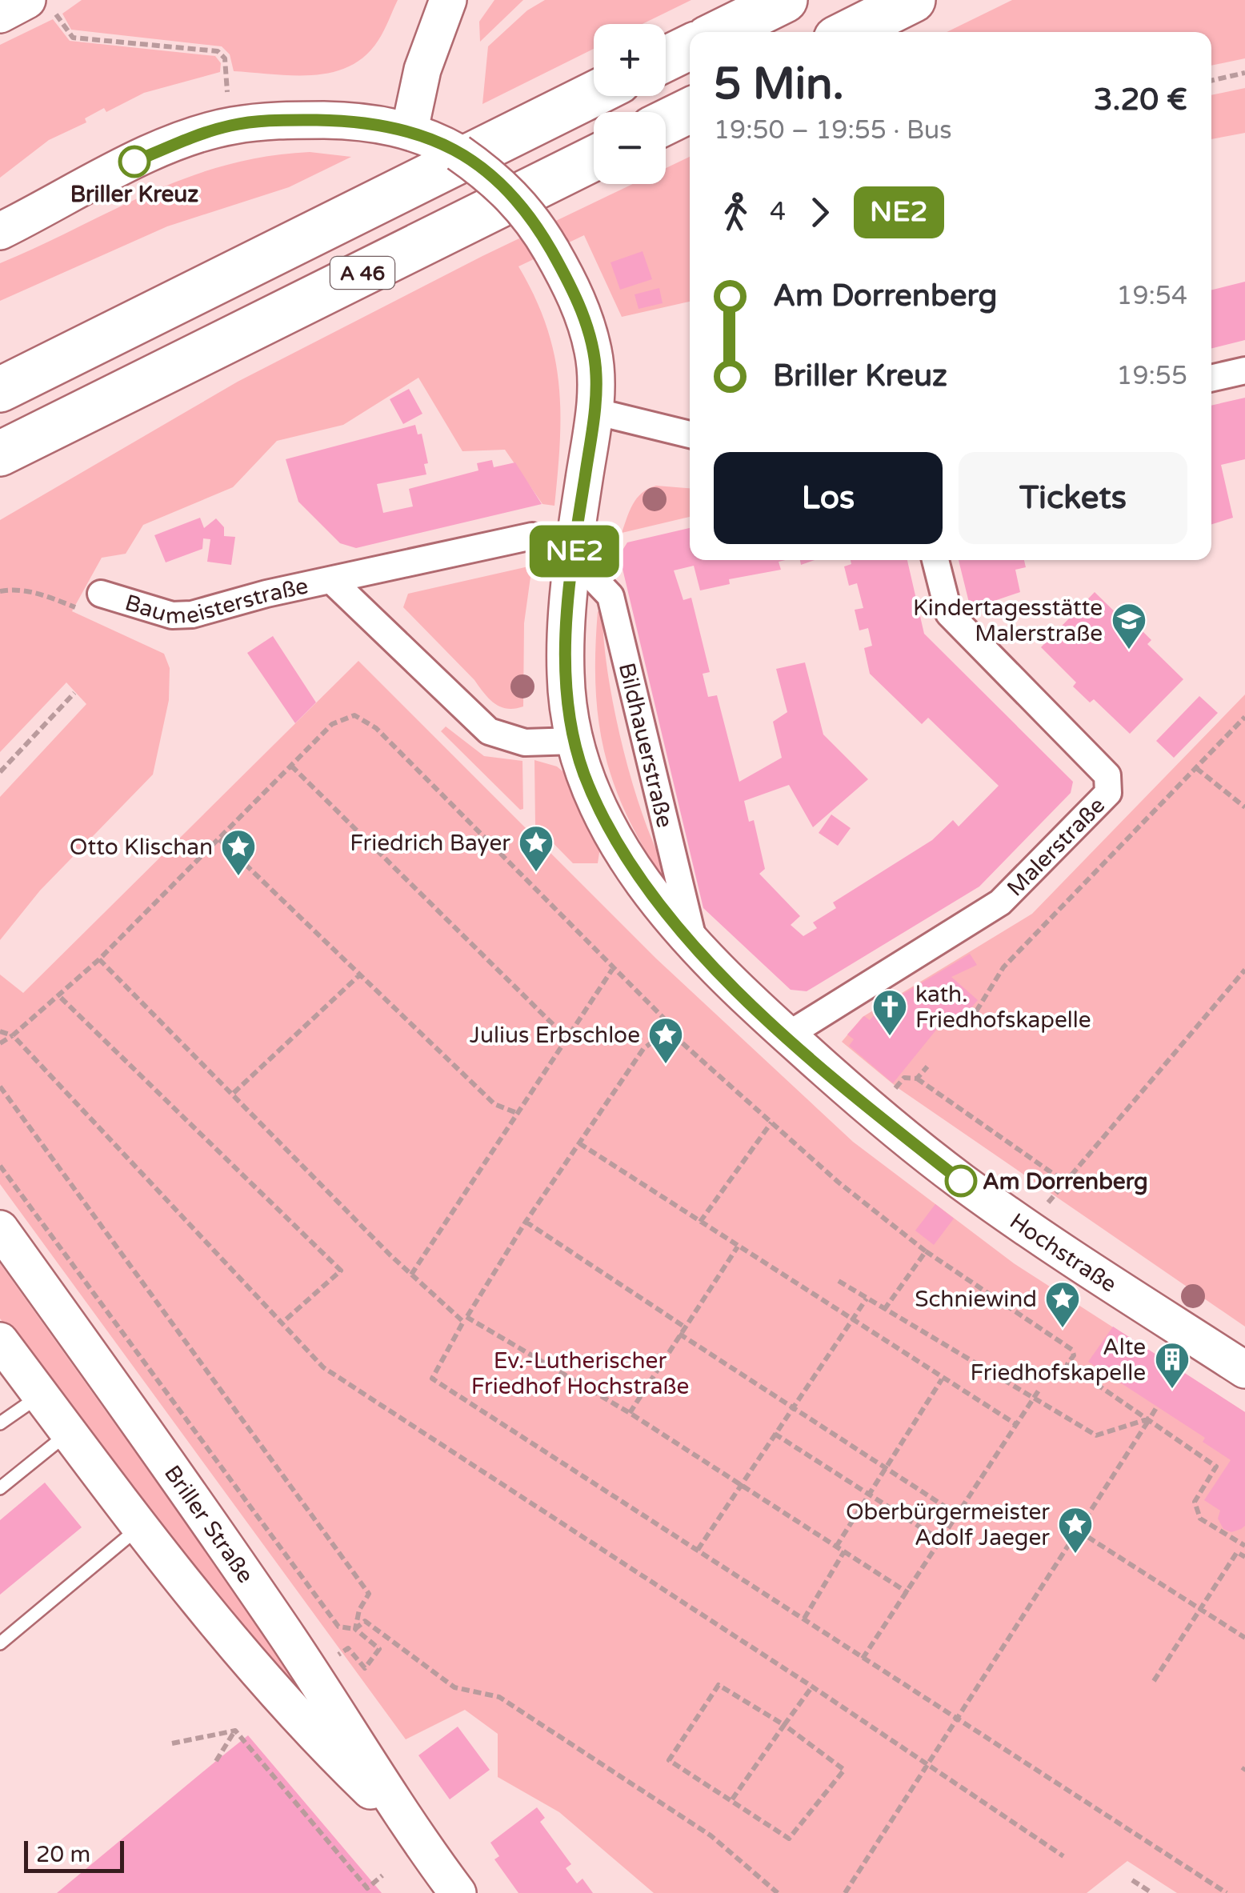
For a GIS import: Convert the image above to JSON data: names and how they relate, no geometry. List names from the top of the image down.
{
  "streets": {
    "highway": ["A 46"],
    "main road": ["Hochstraße", "Briller Straße"],
    "street": ["Baumeisterstraße", "Bildhauerstraße", "Malerstraße"]
  },
  "crossings": [
    ["Baumeisterstraße", "Hochstraße"],
    ["Bildhauerstraße", "Hochstraße"],
    ["Malerstraße", "Hochstraße"]
  ],
  "parks": ["Ev.-Lutherischer Friedhof Hochstraße"],
  "places": {
    "other": ["Briller Kreuz", "Am Dorrenberg"],
    "school or university": ["Kindertagesstätte Malerstraße"],
    "place": [
      "Friedrich Bayer",
      "Otto Klischan",
      "Julius Erbschloe",
      "Schniewind",
      "Oberbürgermeister Adolf Jaeger"
    ],
    "church": ["kath. Friedhofskapelle"],
    "building": ["Alte Friedhofskapelle"]
  },
  "lines": ["bus line NE2"],
  "scale_bar": "20 m",
  "page": {
    "on_map": "NE2",
    "map_buttons": ["+", "−"],
    "heading": ["5 Min.", "19:50 – 19:55 · Bus", "3.20 €"],
    "legs": ["4", "NE2"],
    "list": [
      {
        "name": "Am Dorrenberg",
        "value": "19:54"
      },
      {
        "name": "Briller Kreuz",
        "value": "19:55"
      }
    ],
    "buttons": ["Los", "Tickets"],
    "scale": "20 m"
  }
}
